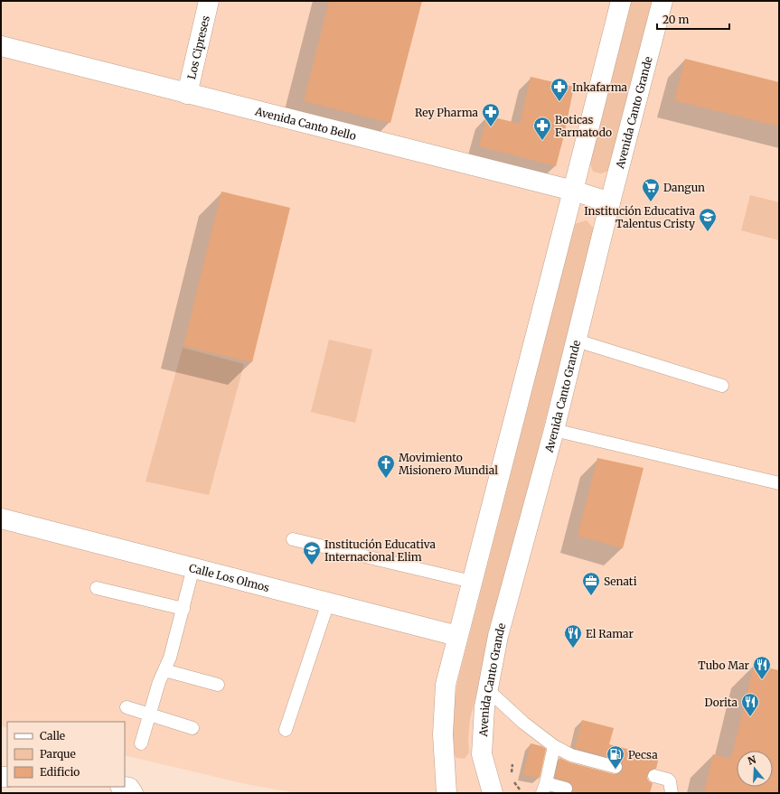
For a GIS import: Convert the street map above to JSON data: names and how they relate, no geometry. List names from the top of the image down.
{
  "streets": {
    "main road": [
      "Los Cipreses",
      "Avenida Canto Grande",
      "Avenida Canto Bello",
      "Calle Los Olmos"
    ]
  },
  "crossings": [
    ["Los Cipreses", "Avenida Canto Bello"],
    ["Avenida Canto Grande", "Avenida Canto Bello"]
  ],
  "places": {
    "pharmacy": ["Inkafarma", "Rey Pharma", "Boticas Farmatodo"],
    "supermarket": ["Dangun"],
    "school or university": ["Institución Educativa Talentus Cristy", "Institución Educativa Internacional Elim"],
    "church": ["Movimiento Misionero Mundial"],
    "office": ["Senati"],
    "restaurant": ["El Ramar", "Tubo Mar", "Dorita"],
    "fuel station": ["Pecsa"]
  },
  "legend": ["Calle", "Parque", "Edificio"],
  "scale_bar": "20 m",
  "north": "top"
}
